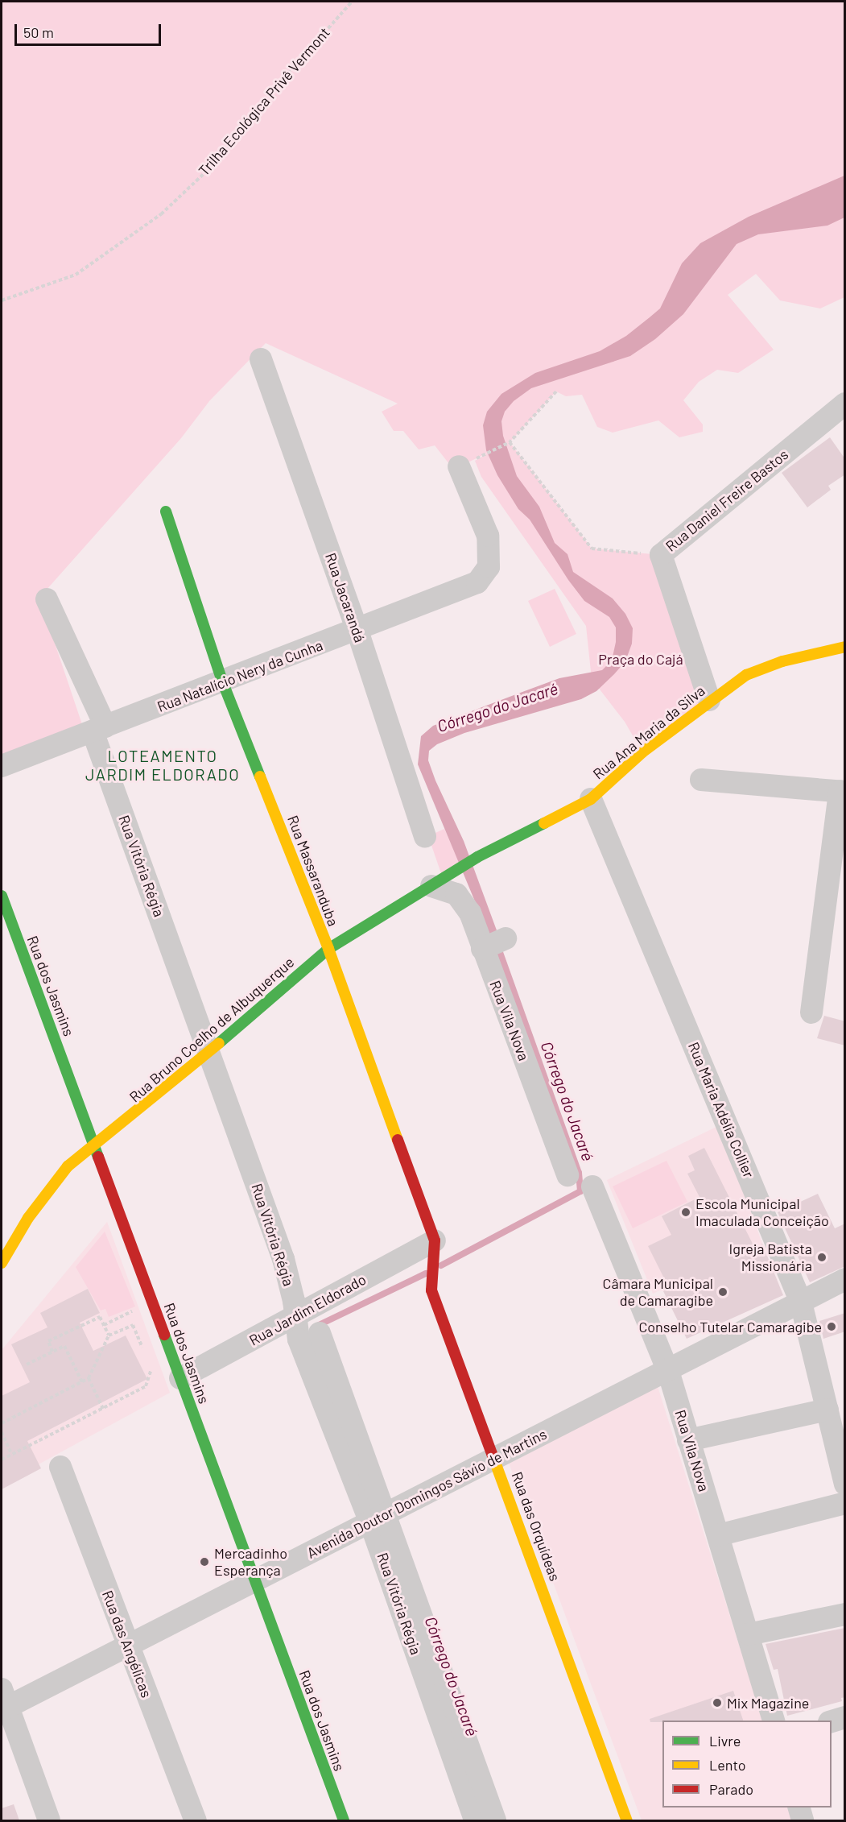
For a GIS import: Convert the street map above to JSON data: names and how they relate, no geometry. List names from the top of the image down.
{
  "streets": {
    "street": [
      "Rua Daniel Freire Bastos",
      "Rua Jacarandá",
      "Rua Natalício Nery da Cunha",
      "Rua Ana Maria da Silva",
      "Rua Vitória Régia",
      "Rua Massaranduba",
      "Rua dos Jasmins",
      "Rua Vila Nova",
      "Rua Bruno Coelho de Albuquerque",
      "Rua Maria Adélia Collier",
      "Rua Jardim Eldorado",
      "Avenida Doutor Domingos Sávio de Martins",
      "Rua das Orquídeas",
      "Rua das Angélicas"
    ],
    "path": ["Trilha Ecológica Privê Vermont"]
  },
  "crossings": [
    ["Rua Daniel Freire Bastos", "Rua Ana Maria da Silva"],
    ["Rua Jacarandá", "Rua Natalício Nery da Cunha"],
    ["Rua Natalício Nery da Cunha", "Rua Vitória Régia"],
    ["Rua Natalício Nery da Cunha", "Rua Massaranduba"],
    ["Rua Ana Maria da Silva", "Rua Bruno Coelho de Albuquerque"],
    ["Rua Ana Maria da Silva", "Rua Maria Adélia Collier"],
    ["Rua Vitória Régia", "Rua Bruno Coelho de Albuquerque"],
    ["Rua Vitória Régia", "Rua Jardim Eldorado"],
    ["Rua Vitória Régia", "Avenida Doutor Domingos Sávio de Martins"],
    ["Rua Massaranduba", "Rua Bruno Coelho de Albuquerque"],
    ["Rua Massaranduba", "Rua Jardim Eldorado"],
    ["Rua Massaranduba", "Rua das Orquídeas"],
    ["Rua dos Jasmins", "Rua Bruno Coelho de Albuquerque"],
    ["Rua dos Jasmins", "Rua Jardim Eldorado"],
    ["Rua dos Jasmins", "Avenida Doutor Domingos Sávio de Martins"],
    ["Rua Vila Nova", "Rua Bruno Coelho de Albuquerque"],
    ["Rua Vila Nova", "Avenida Doutor Domingos Sávio de Martins"],
    ["Rua Maria Adélia Collier", "Avenida Doutor Domingos Sávio de Martins"],
    ["Rua Jardim Eldorado", "Rua das Orquídeas"],
    ["Avenida Doutor Domingos Sávio de Martins", "Rua das Orquídeas"],
    ["Avenida Doutor Domingos Sávio de Martins", "Rua das Angélicas"]
  ],
  "districts": ["LOTEAMENTO JARDIM ELDORADO"],
  "water": ["Córrego do Jacaré"],
  "parks": ["Praça do Cajá"],
  "places": [
    "Escola Municipal Imaculada Conceição",
    "Igreja Batista Missionária",
    "Câmara Municipal de Camaragibe",
    "Conselho Tutelar Camaragibe",
    "Mercadinho Esperança",
    "Mix Magazine"
  ],
  "legend": ["Livre", "Lento", "Parado"],
  "scale_bar": "50 m"
}
